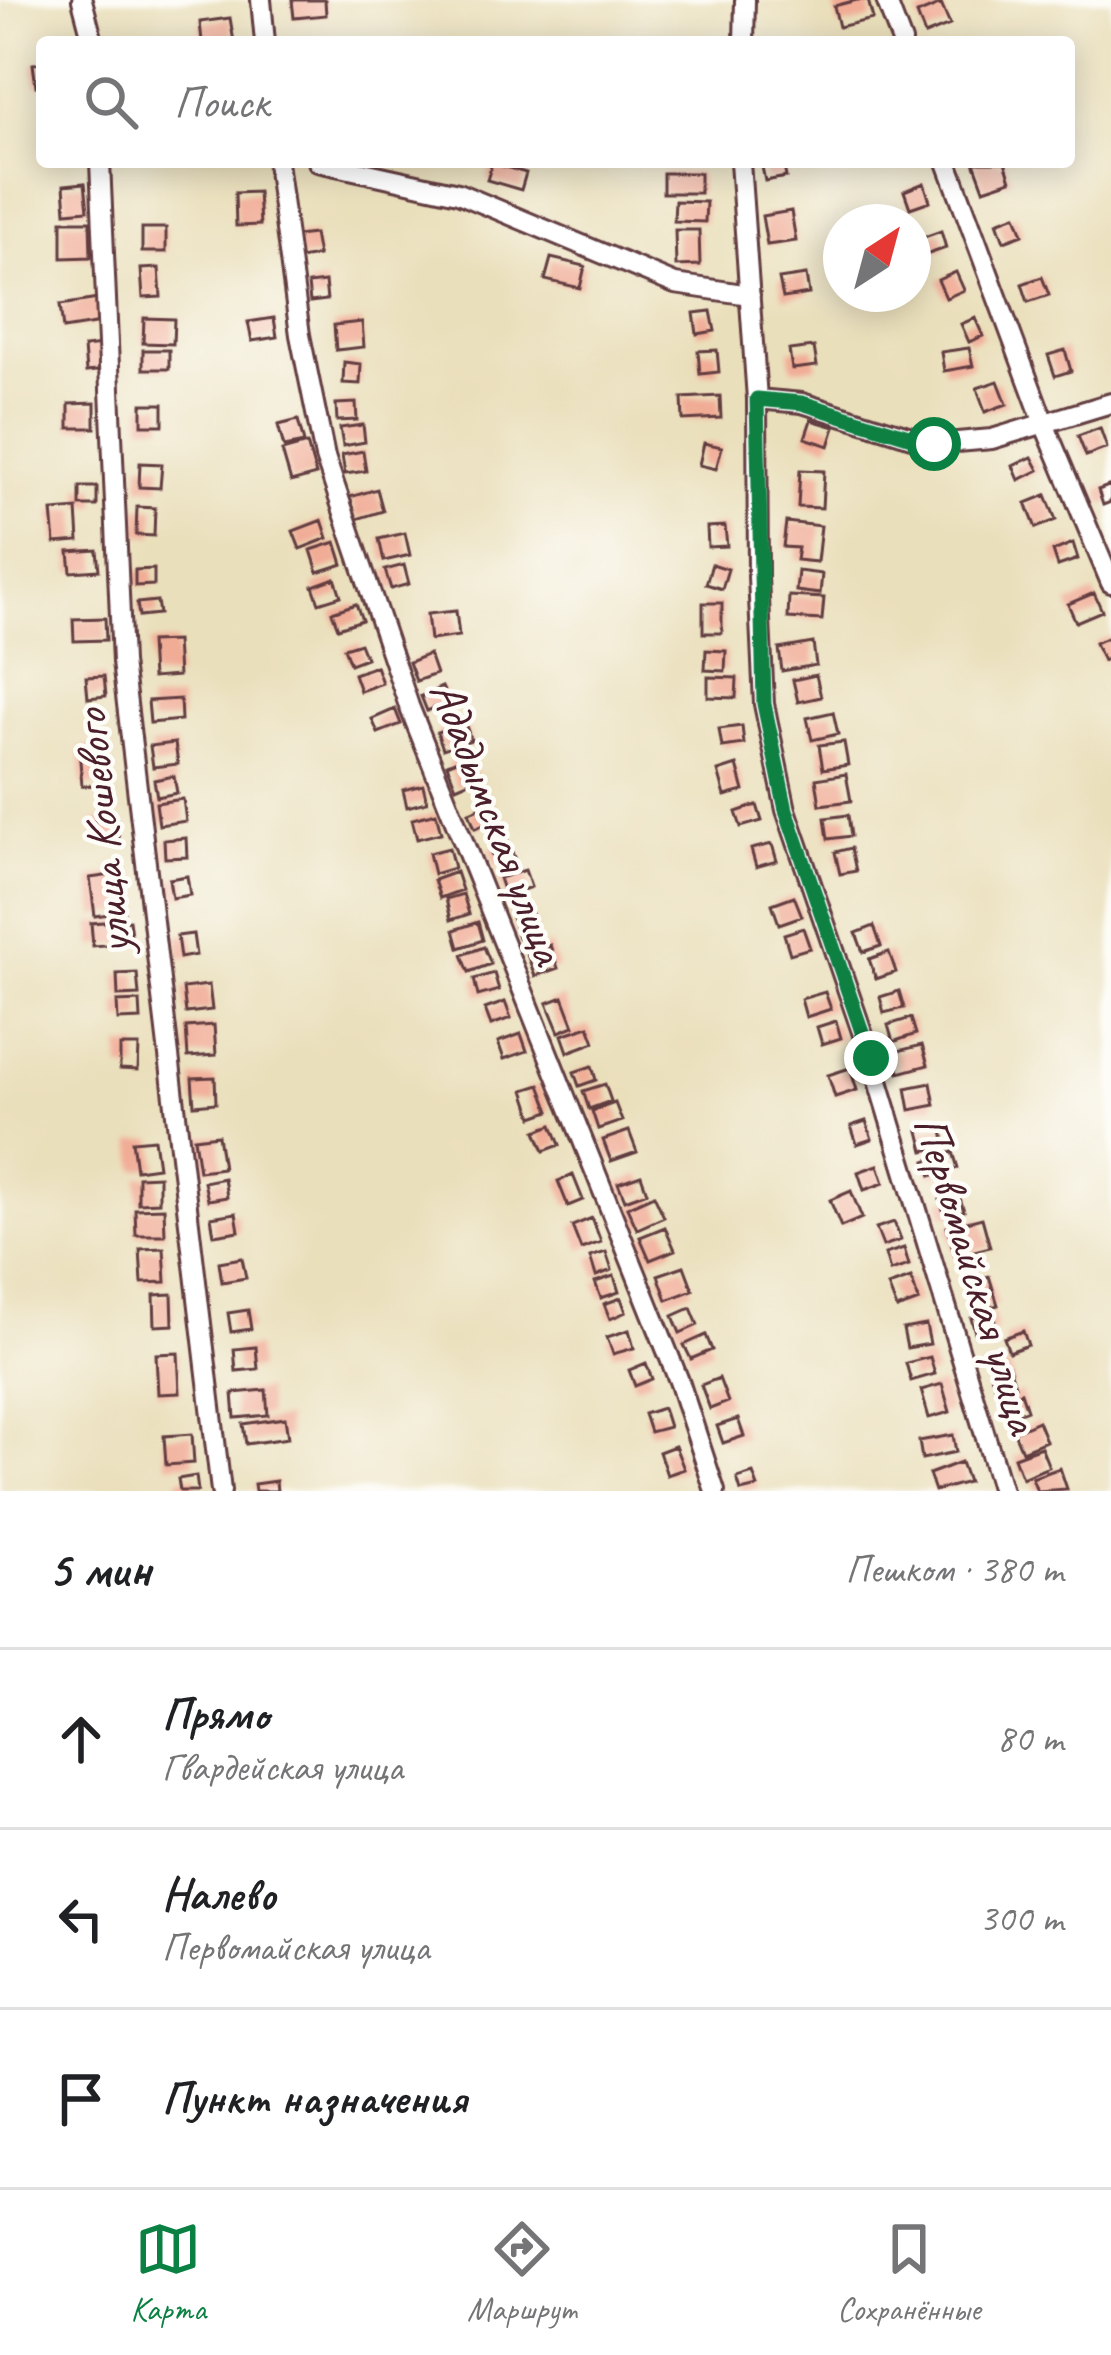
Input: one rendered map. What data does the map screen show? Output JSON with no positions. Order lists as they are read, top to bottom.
{
  "streets": {
    "street": ["Ададымская улица", "улица Кошевого", "Первомайская улица"]
  },
  "north": "top right",
  "page": {
    "search": "Поиск",
    "heading": ["5 мин", "Пешком · 380 m"],
    "list": [
      ["Прямо", "Гвардейская улица", "80 m"],
      ["Налево", "Первомайская улица", "300 m"],
      "Пункт назначения"
    ],
    "nav": ["Карта", "Маршрут", "Сохранённые"]
  }
}
